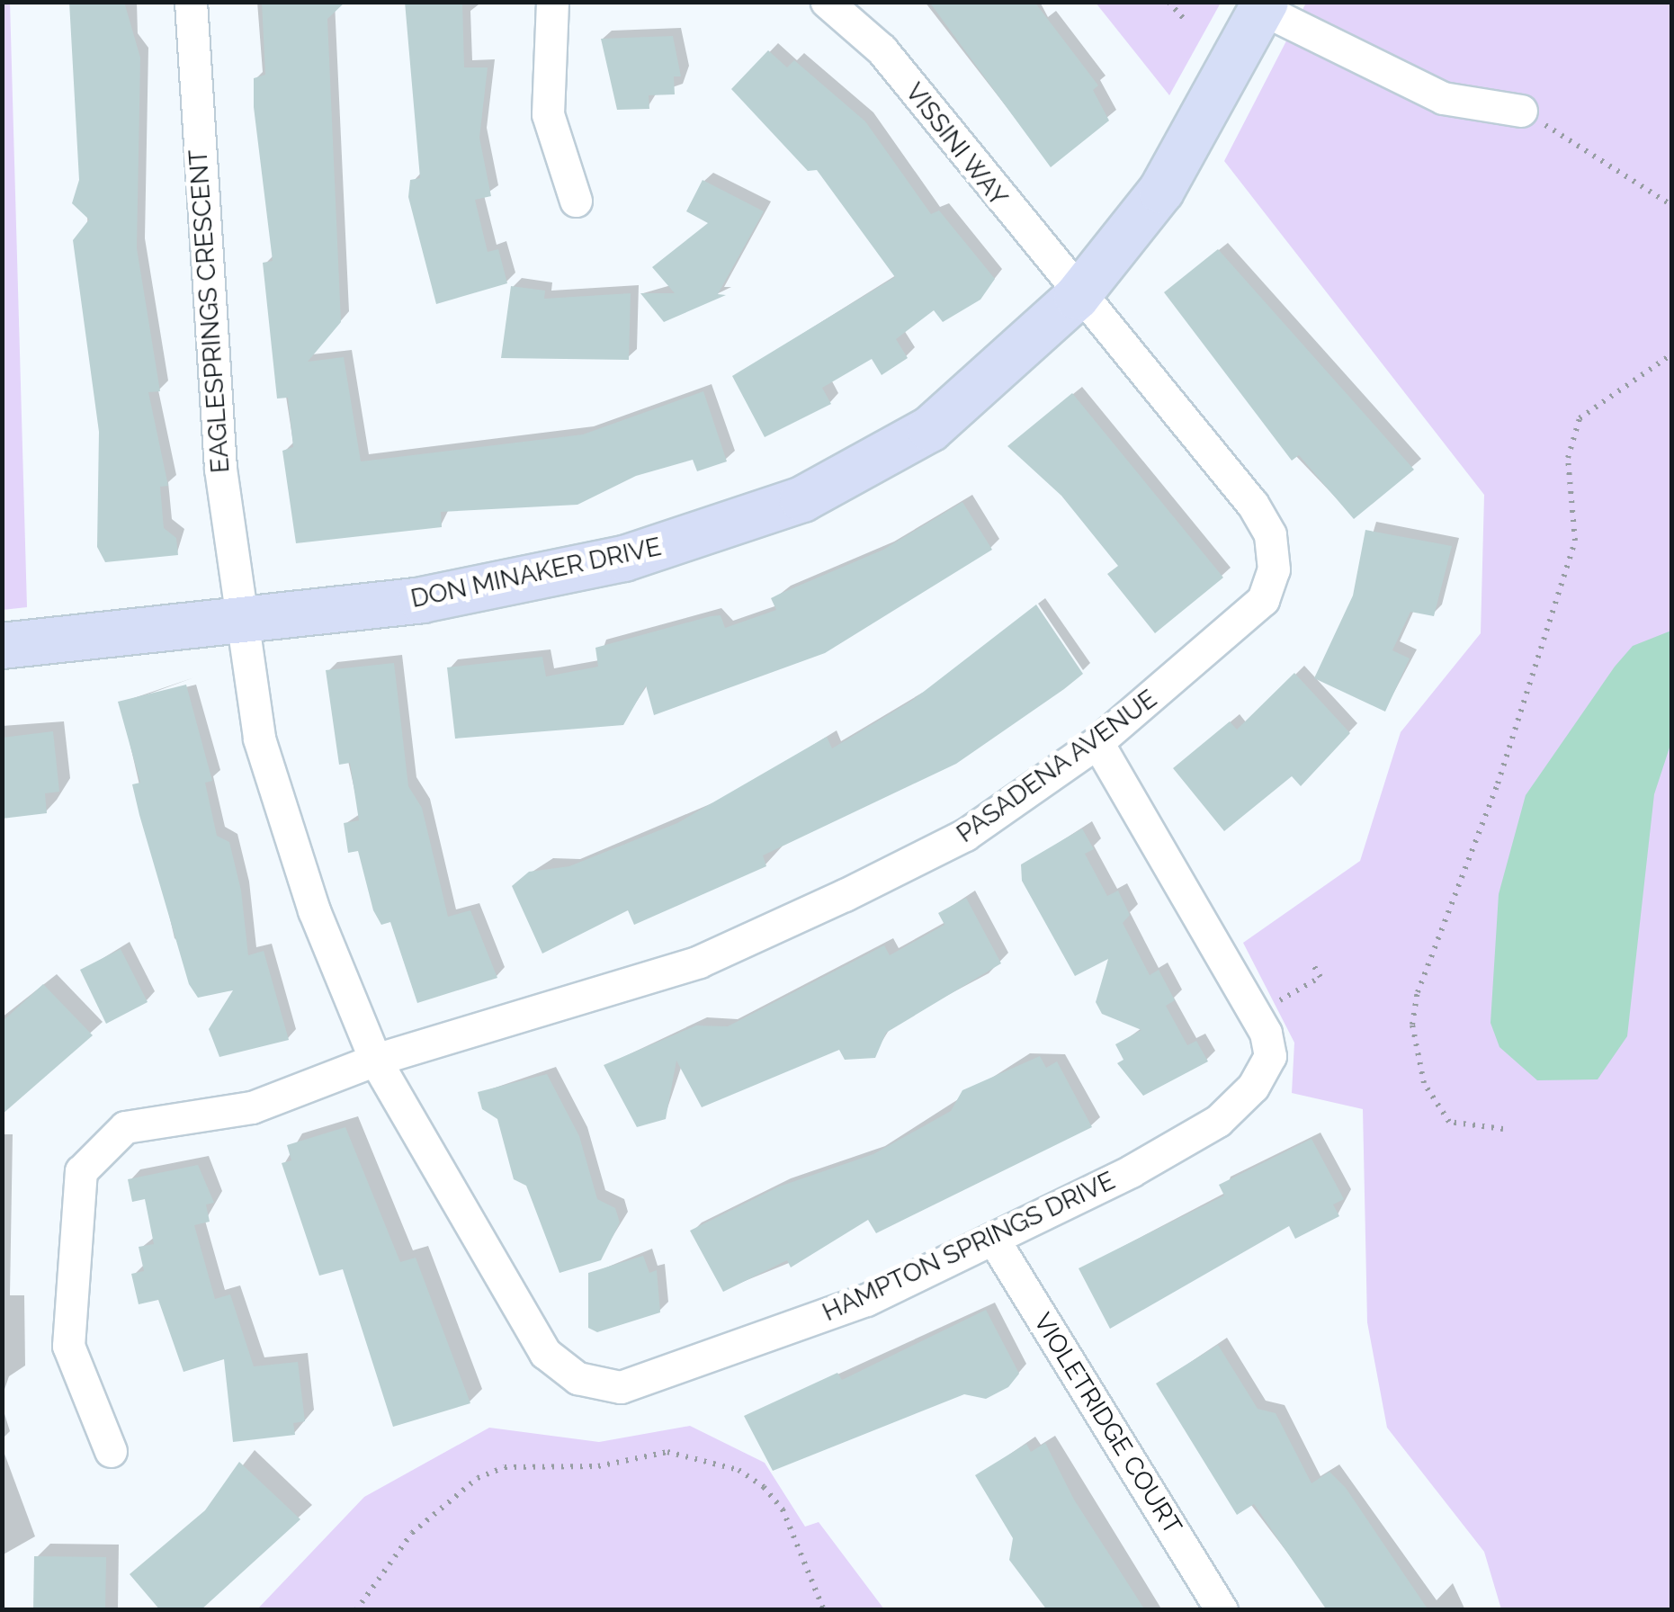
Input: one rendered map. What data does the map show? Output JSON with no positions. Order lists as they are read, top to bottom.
{
  "streets": {
    "street": [
      "VISSINI WAY",
      "EAGLESPRINGS CRESCENT",
      "DON MINAKER DRIVE",
      "PASADENA AVENUE",
      "HAMPTON SPRINGS DRIVE",
      "VIOLETRIDGE COURT"
    ]
  },
  "crossings": [
    ["VISSINI WAY", "DON MINAKER DRIVE"],
    ["VISSINI WAY", "PASADENA AVENUE"],
    ["EAGLESPRINGS CRESCENT", "DON MINAKER DRIVE"],
    ["EAGLESPRINGS CRESCENT", "HAMPTON SPRINGS DRIVE"],
    ["DON MINAKER DRIVE", "PASADENA AVENUE"],
    ["DON MINAKER DRIVE", "HAMPTON SPRINGS DRIVE"],
    ["PASADENA AVENUE", "HAMPTON SPRINGS DRIVE"],
    ["HAMPTON SPRINGS DRIVE", "VIOLETRIDGE COURT"]
  ]
}
